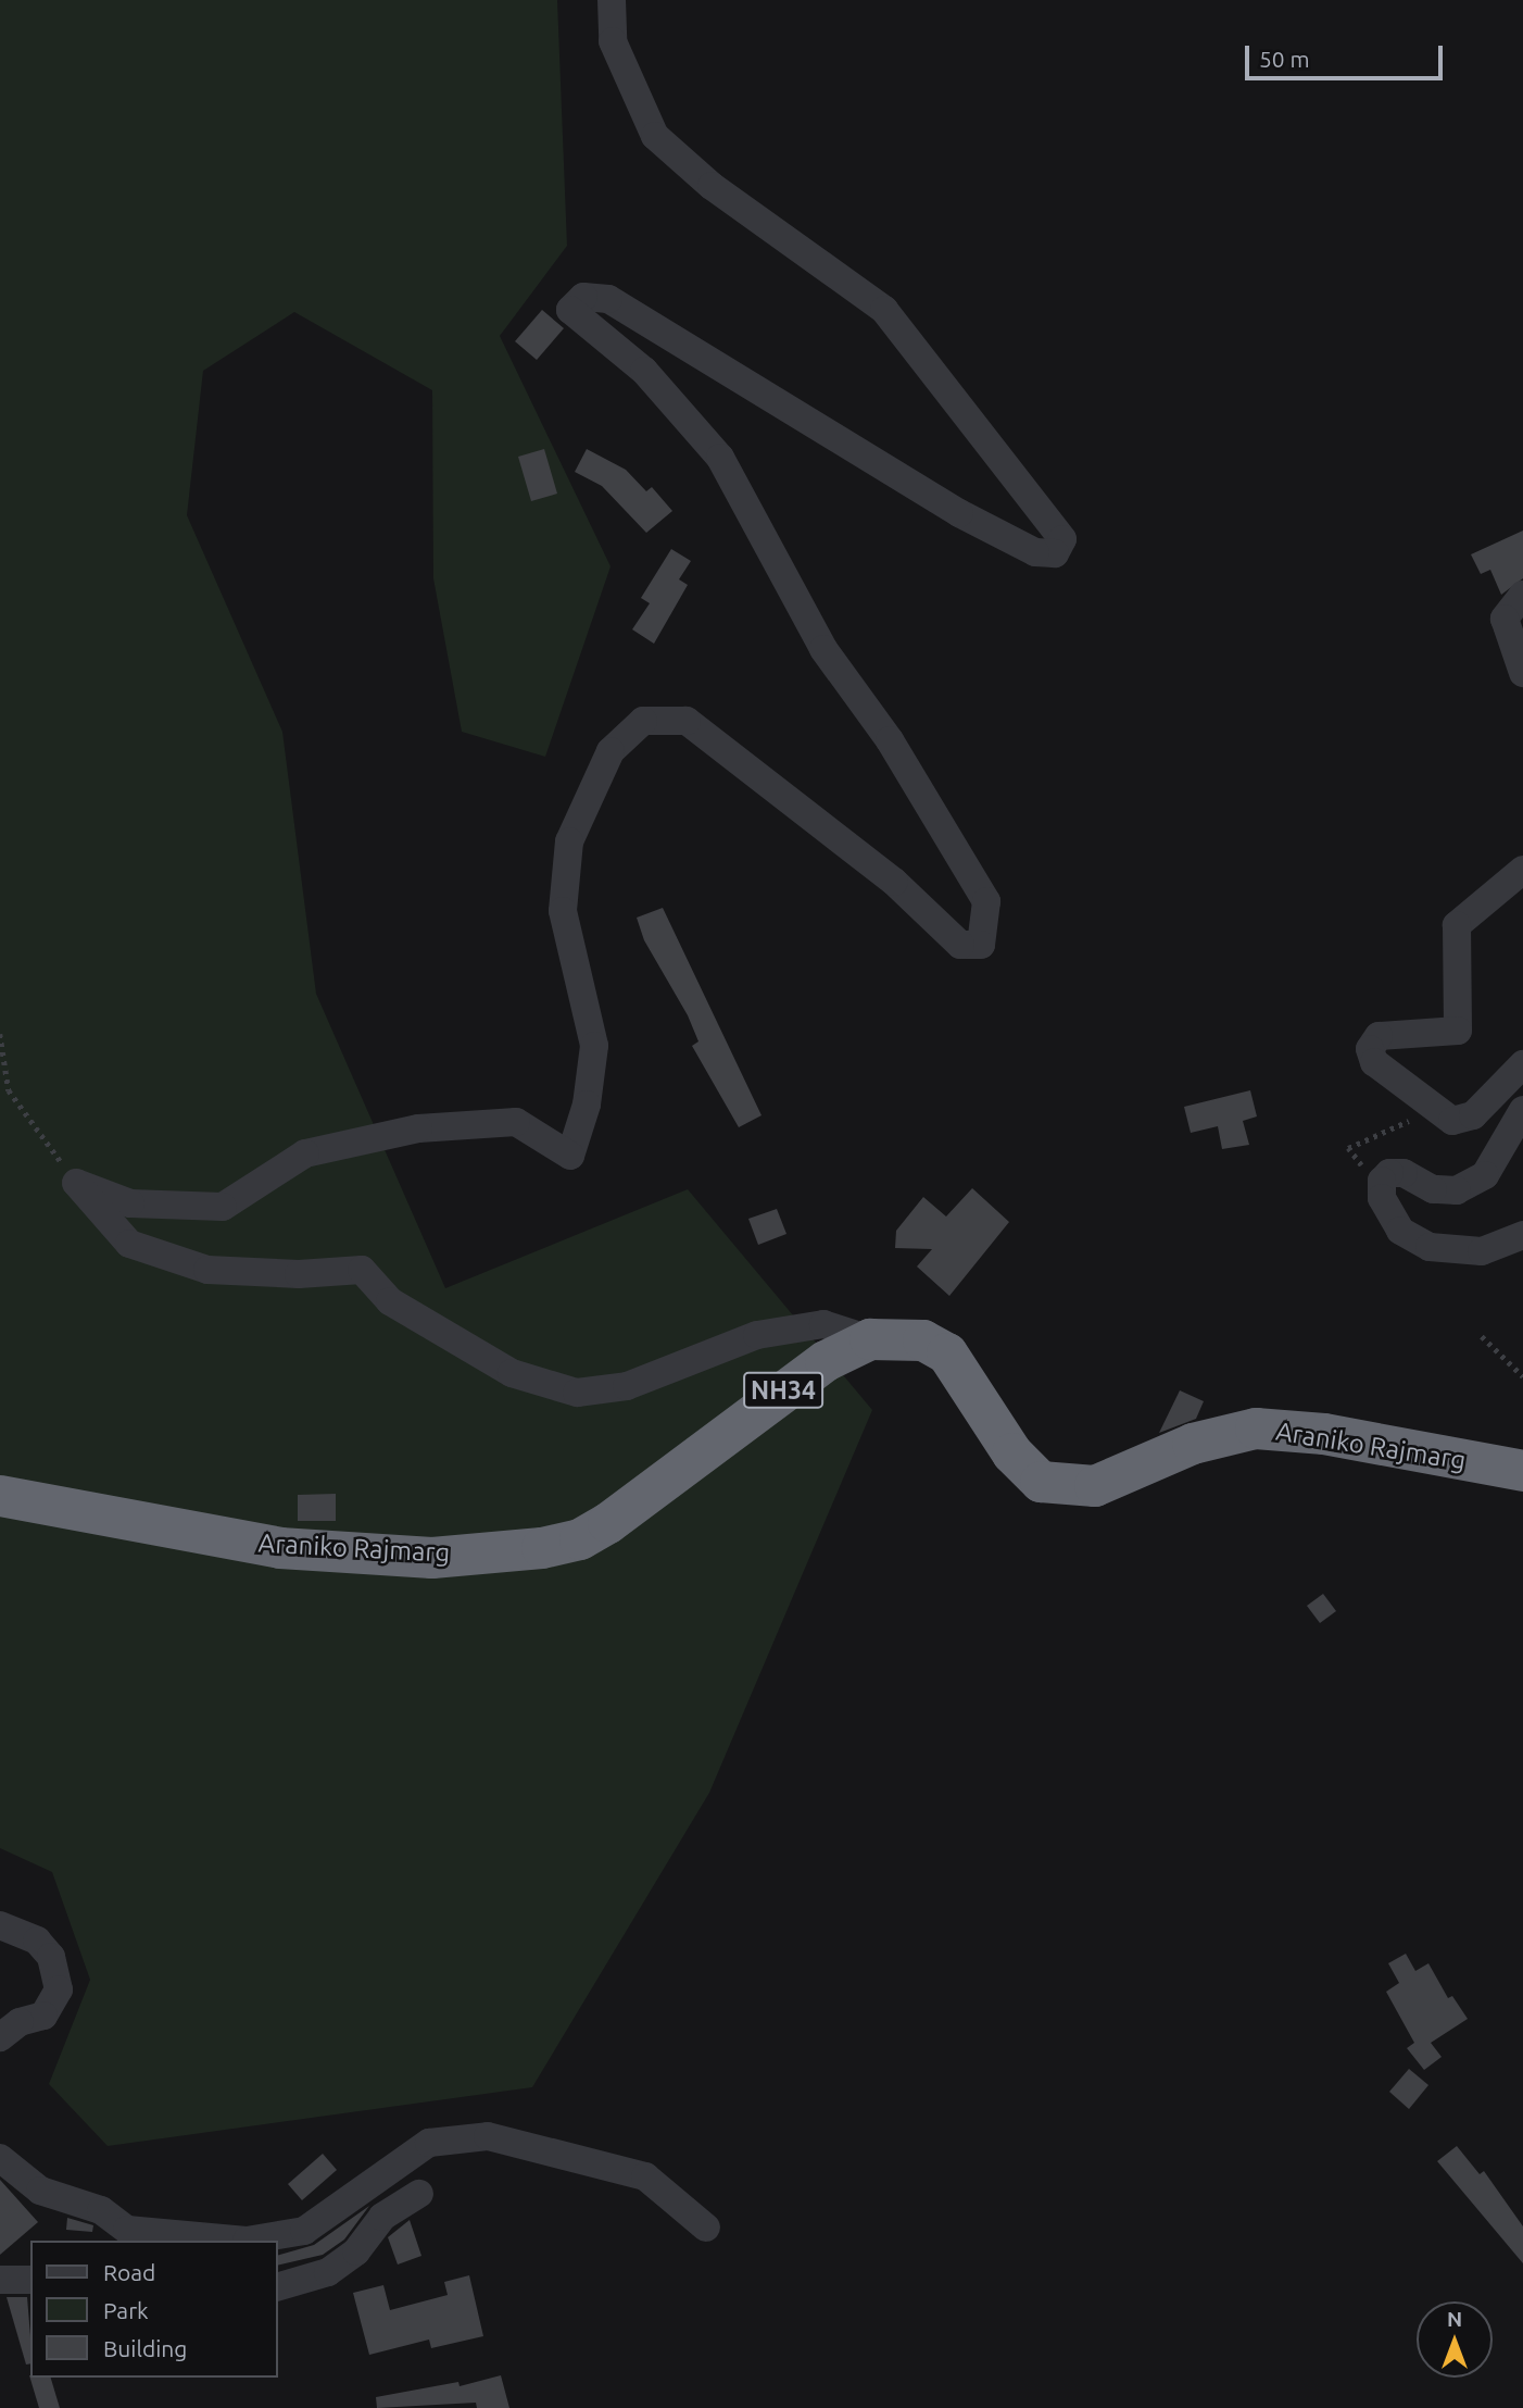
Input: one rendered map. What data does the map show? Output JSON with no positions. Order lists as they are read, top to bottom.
{
  "streets": {
    "highway": ["NH34", "Araniko Rajmarg"]
  },
  "legend": ["Road", "Park", "Building"],
  "scale_bar": "50 m",
  "north": "top"
}
